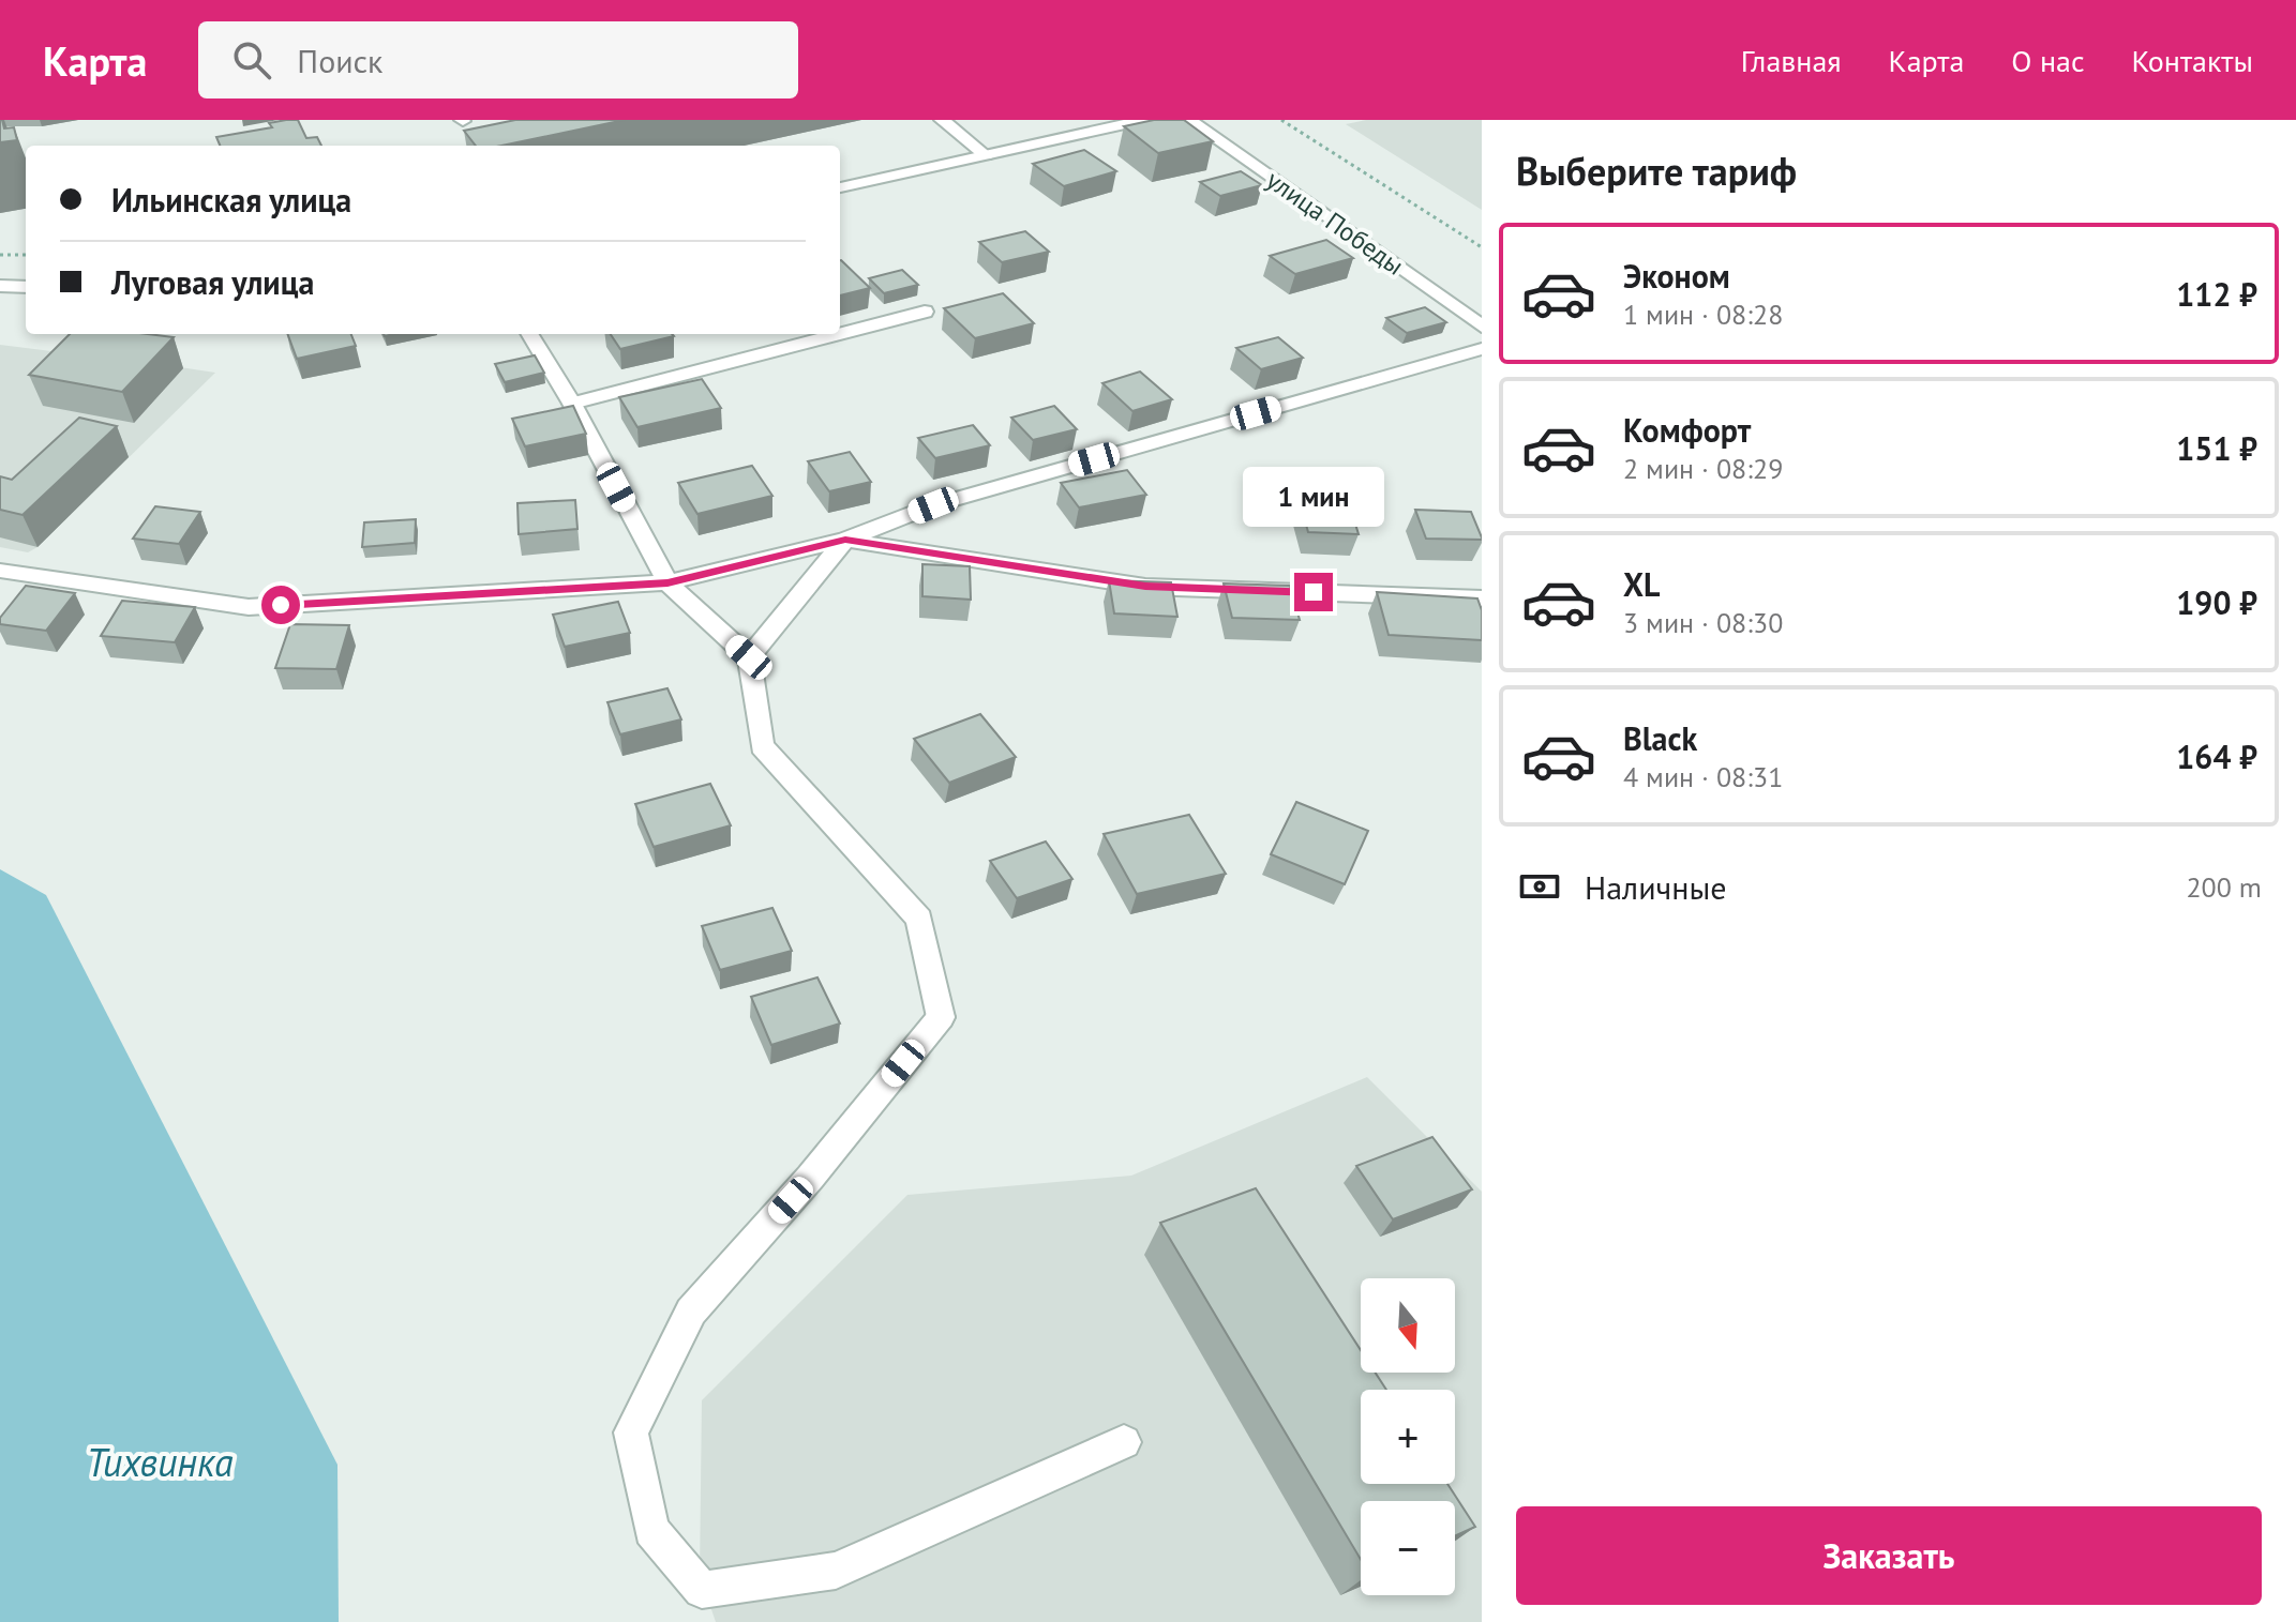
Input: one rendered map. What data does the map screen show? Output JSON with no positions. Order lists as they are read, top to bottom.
{
  "streets": {
    "street": ["улица Победы"]
  },
  "water": ["Тихвинка"],
  "north": "bottom",
  "page": {
    "header": "Карта",
    "search": "Поиск",
    "nav": [
      "Главная",
      "Карта",
      "О нас",
      "Контакты"
    ],
    "heading": "Выберите тариф",
    "banner": ["Ильинская улица", "Луговая улица"],
    "list": [
      {
        "name": "Эконом",
        "note": "1 мин · 08:28",
        "value": "112 ₽"
      },
      {
        "name": "Комфорт",
        "note": "2 мин · 08:29",
        "value": "151 ₽"
      },
      {
        "name": "XL",
        "note": "3 мин · 08:30",
        "value": "190 ₽"
      },
      {
        "name": "Black",
        "note": "4 мин · 08:31",
        "value": "164 ₽"
      }
    ],
    "bubble": "1 мин",
    "pay": ["Наличные", "200 m"],
    "map_buttons": ["+", "−"],
    "buttons": "Заказать"
  }
}
